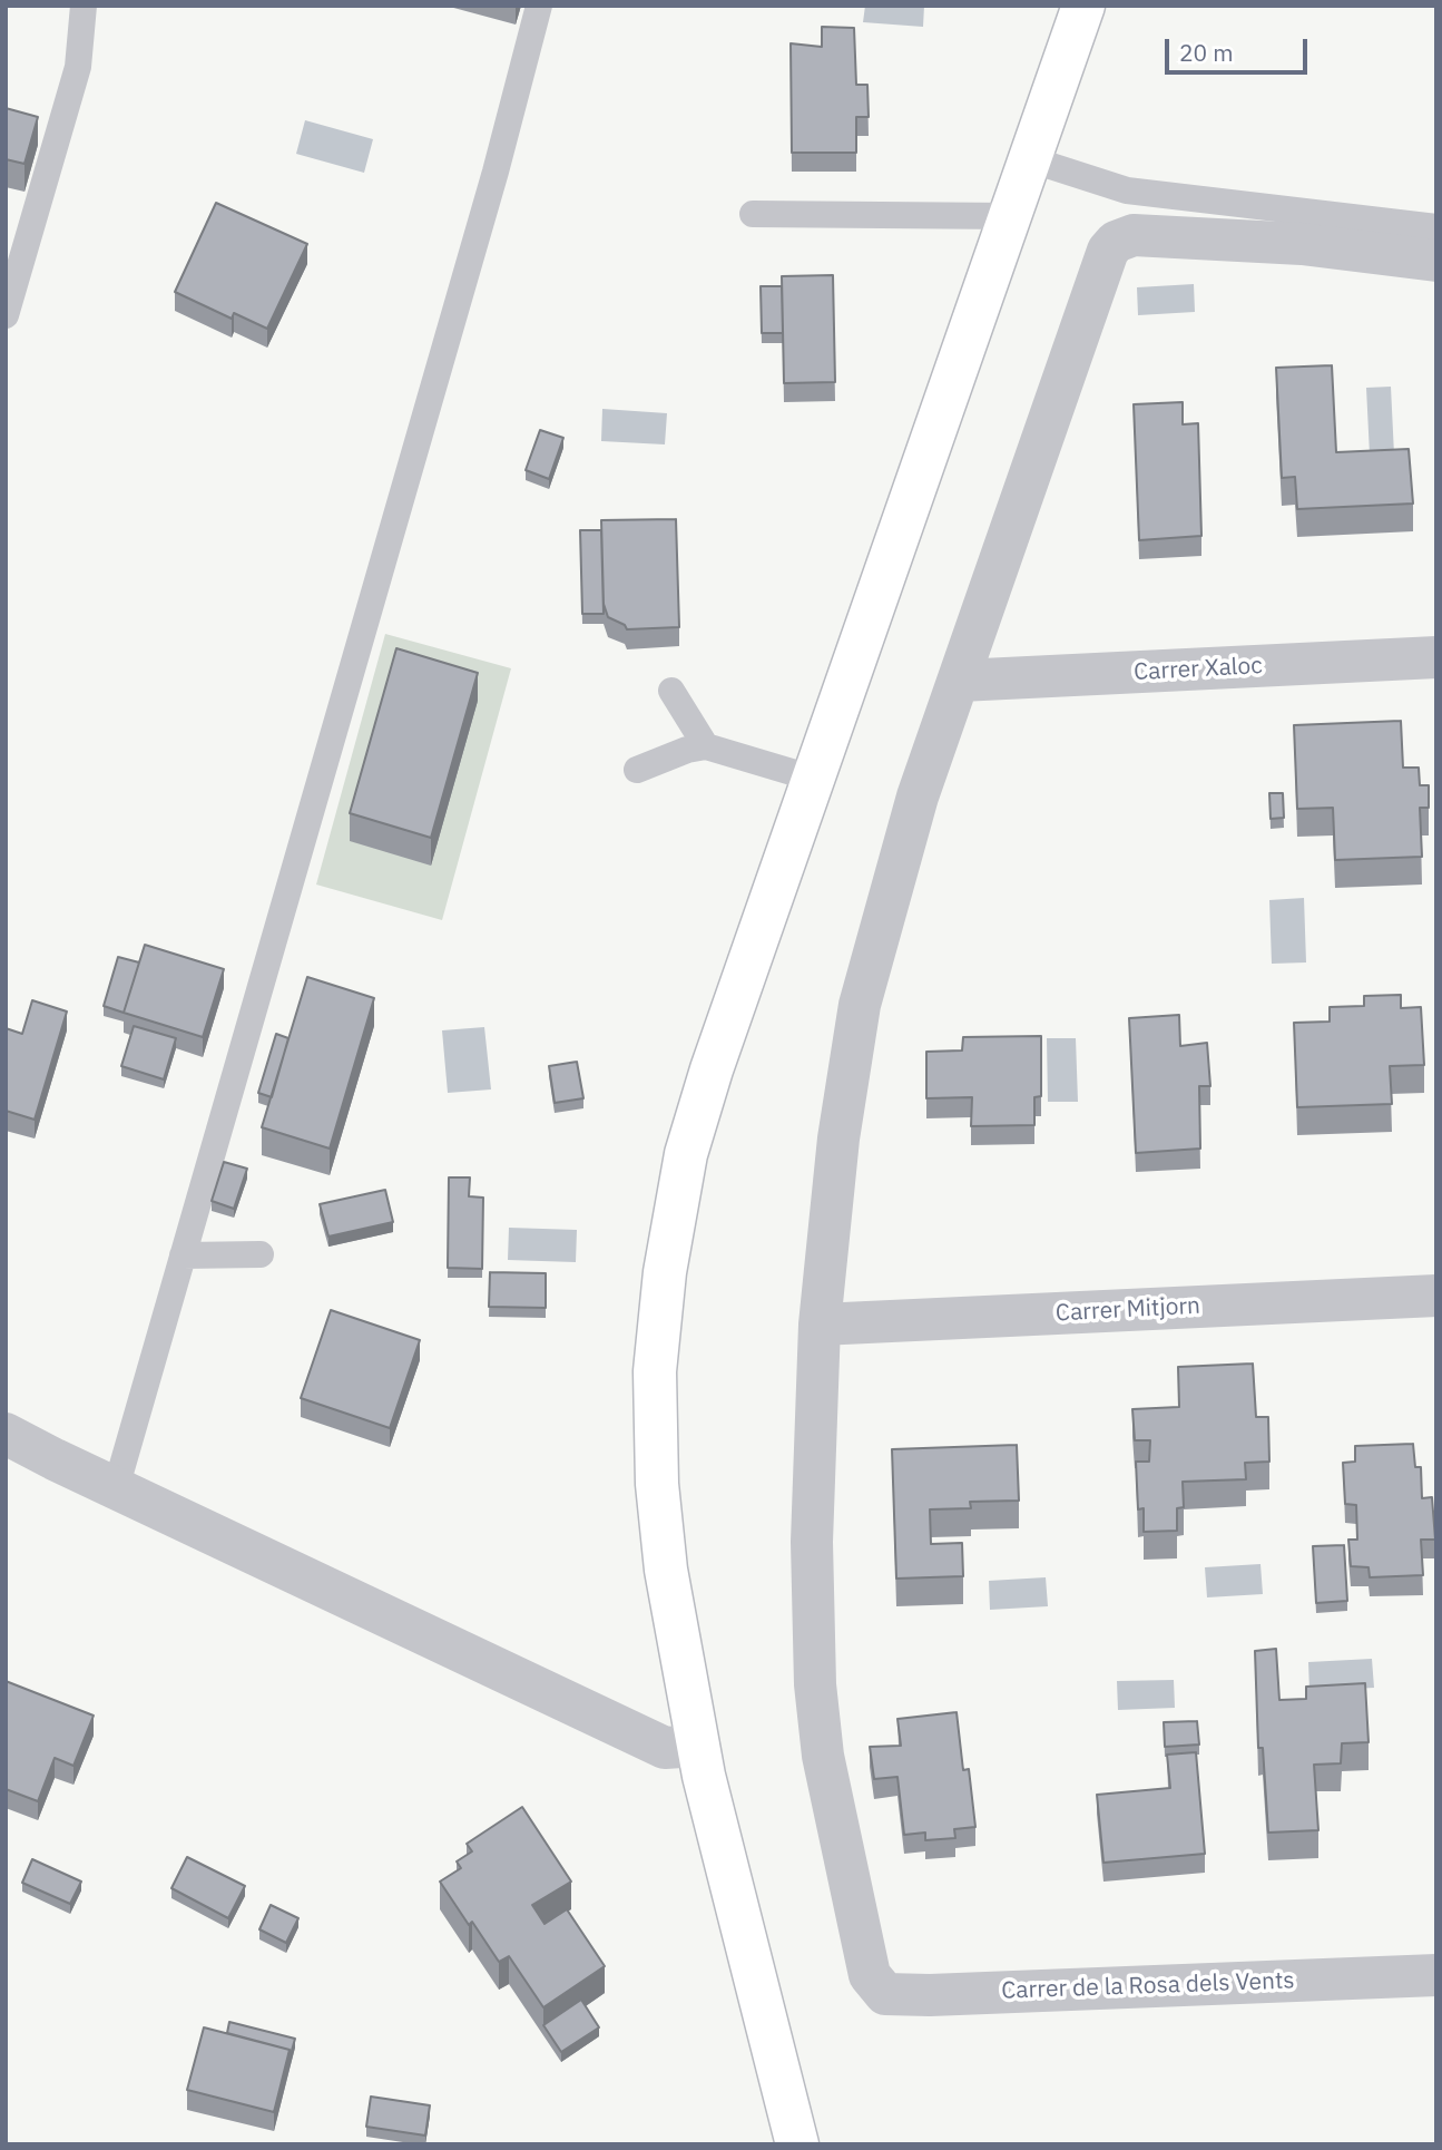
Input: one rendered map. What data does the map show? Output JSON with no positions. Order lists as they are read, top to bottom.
{
  "streets": {
    "street": ["Carrer Xaloc", "Carrer Mitjorn", "Carrer de la Rosa dels Vents"]
  },
  "crossings": [
    ["Carrer Mitjorn", "Carrer de la Rosa dels Vents"]
  ],
  "scale_bar": "20 m"
}
